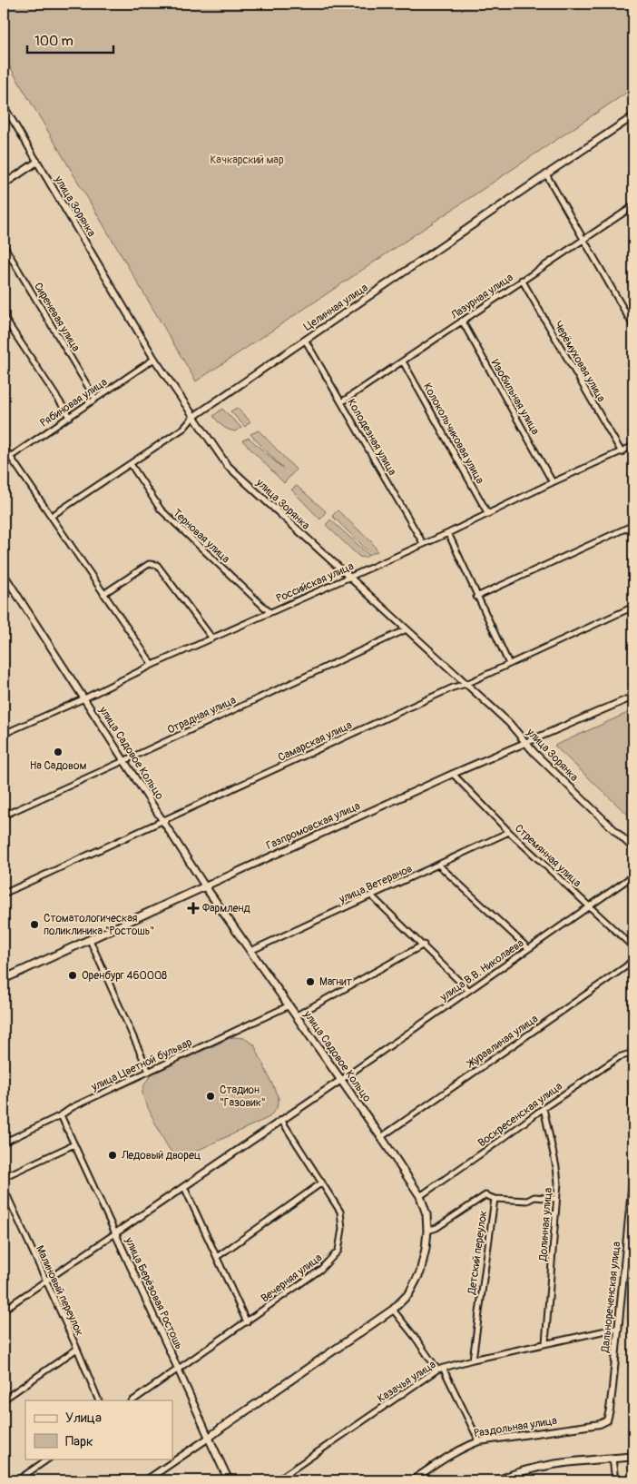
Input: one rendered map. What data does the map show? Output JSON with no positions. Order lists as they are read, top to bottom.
{
  "streets": {
    "main road": ["улица Садовое Кольцо", "Газпромовская улица", "улица Берёзовая Ростошь"],
    "street": [
      "улица Зорянка",
      "Лазурная улица",
      "Целинная улица",
      "Сиреневая улица",
      "Черёмуховая улица",
      "Изобильная улица",
      "Рябиновая улица",
      "Колокольчиковая улица",
      "Колодезная улица",
      "Терновая улица",
      "Российская улица",
      "Отрадная улица",
      "Самарская улица",
      "Стремянная улица",
      "улица Ветеранов",
      "улица В.В. Николаева",
      "Журавлиная улица",
      "улица Цветной бульвар",
      "Воскресенская улица",
      "Долинная улица",
      "Детский переулок",
      "Вечерняя улица",
      "Малиновый переулок",
      "Дальнореченская улица",
      "Казачья улица",
      "Раздольная улица"
    ]
  },
  "crossings": [
    ["улица Зорянка", "Целинная улица"],
    ["улица Зорянка", "Рябиновая улица"],
    ["улица Зорянка", "Российская улица"],
    ["улица Зорянка", "Отрадная улица"],
    ["улица Зорянка", "Самарская улица"],
    ["улица Зорянка", "Газпромовская улица"],
    ["Лазурная улица", "Черёмуховая улица"],
    ["Лазурная улица", "Изобильная улица"],
    ["Лазурная улица", "Колокольчиковая улица"],
    ["Лазурная улица", "Колодезная улица"],
    ["Целинная улица", "Колодезная улица"],
    ["Целинная улица", "Терновая улица"],
    ["Сиреневая улица", "Рябиновая улица"],
    ["Черёмуховая улица", "Российская улица"],
    ["Изобильная улица", "Российская улица"],
    ["Колокольчиковая улица", "Российская улица"],
    ["Колодезная улица", "Российская улица"],
    ["Терновая улица", "Российская улица"],
    ["Российская улица", "улица Садовое Кольцо"],
    ["Отрадная улица", "улица Садовое Кольцо"],
    ["Самарская улица", "улица Садовое Кольцо"],
    ["улица Садовое Кольцо", "Газпромовская улица"],
    ["улица Садовое Кольцо", "улица Ветеранов"],
    ["улица Садовое Кольцо", "улица В.В. Николаева"],
    ["улица Садовое Кольцо", "Журавлиная улица"],
    ["улица Садовое Кольцо", "улица Цветной бульвар"],
    ["улица Садовое Кольцо", "Воскресенская улица"],
    ["улица Садовое Кольцо", "Детский переулок"],
    ["улица Садовое Кольцо", "улица Берёзовая Ростошь"],
    ["Газпромовская улица", "Стремянная улица"],
    ["Стремянная улица", "улица Ветеранов"],
    ["Стремянная улица", "улица В.В. Николаева"],
    ["улица Цветной бульвар", "улица Берёзовая Ростошь"],
    ["Воскресенская улица", "Долинная улица"],
    ["Долинная улица", "Казачья улица"],
    ["Детский переулок", "Казачья улица"],
    ["Вечерняя улица", "улица Берёзовая Ростошь"],
    ["Дальнореченская улица", "Казачья улица"],
    ["Дальнореченская улица", "Раздольная улица"]
  ],
  "parks": ["Качкарский мар"],
  "places": {
    "other": [
      "На Садовом",
      "Стоматологическая поликлиника \"Ростошь\"",
      "Оренбург 460008",
      "Магнит",
      "Стадион \"Газовик\"",
      "Ледовый дворец"
    ],
    "health": ["Фармленд"]
  },
  "legend": ["Улица", "Парк"],
  "scale_bar": "100 m"
}
